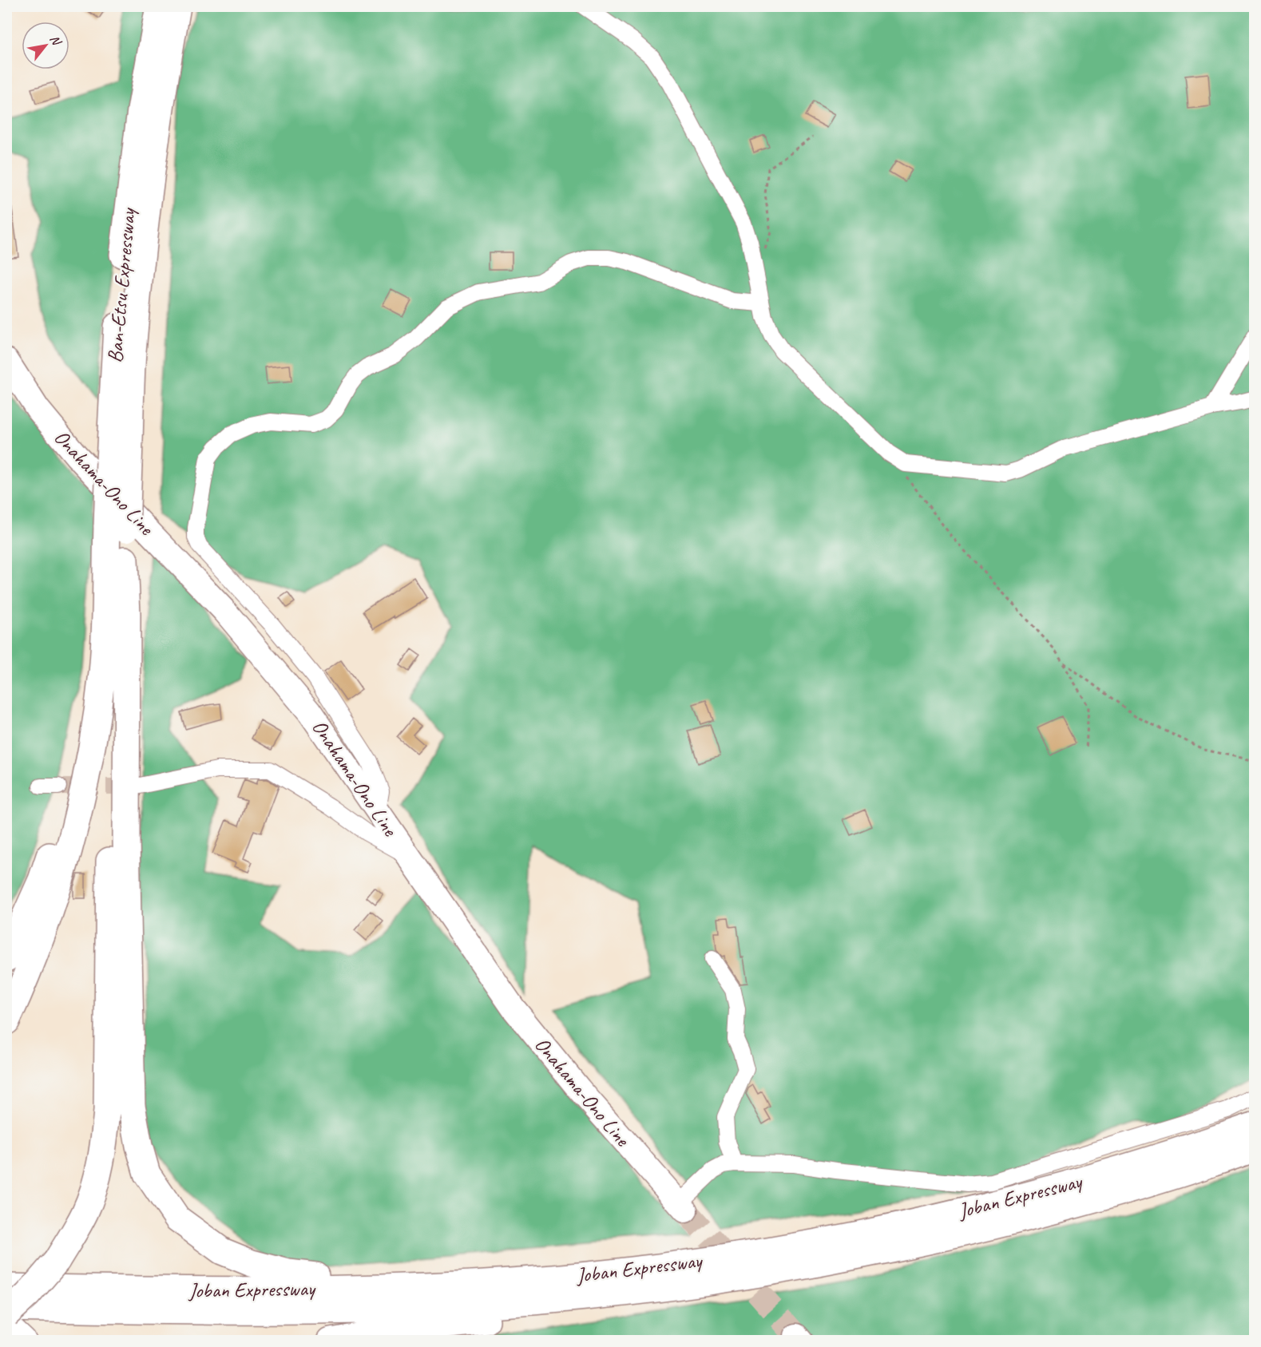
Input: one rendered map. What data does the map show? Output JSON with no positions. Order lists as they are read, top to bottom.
{
  "streets": {
    "highway": ["Ban-Etsu Expressway", "Joban Expressway"],
    "main road": ["Onahama-Ono Line"]
  },
  "north": "top right"
}
